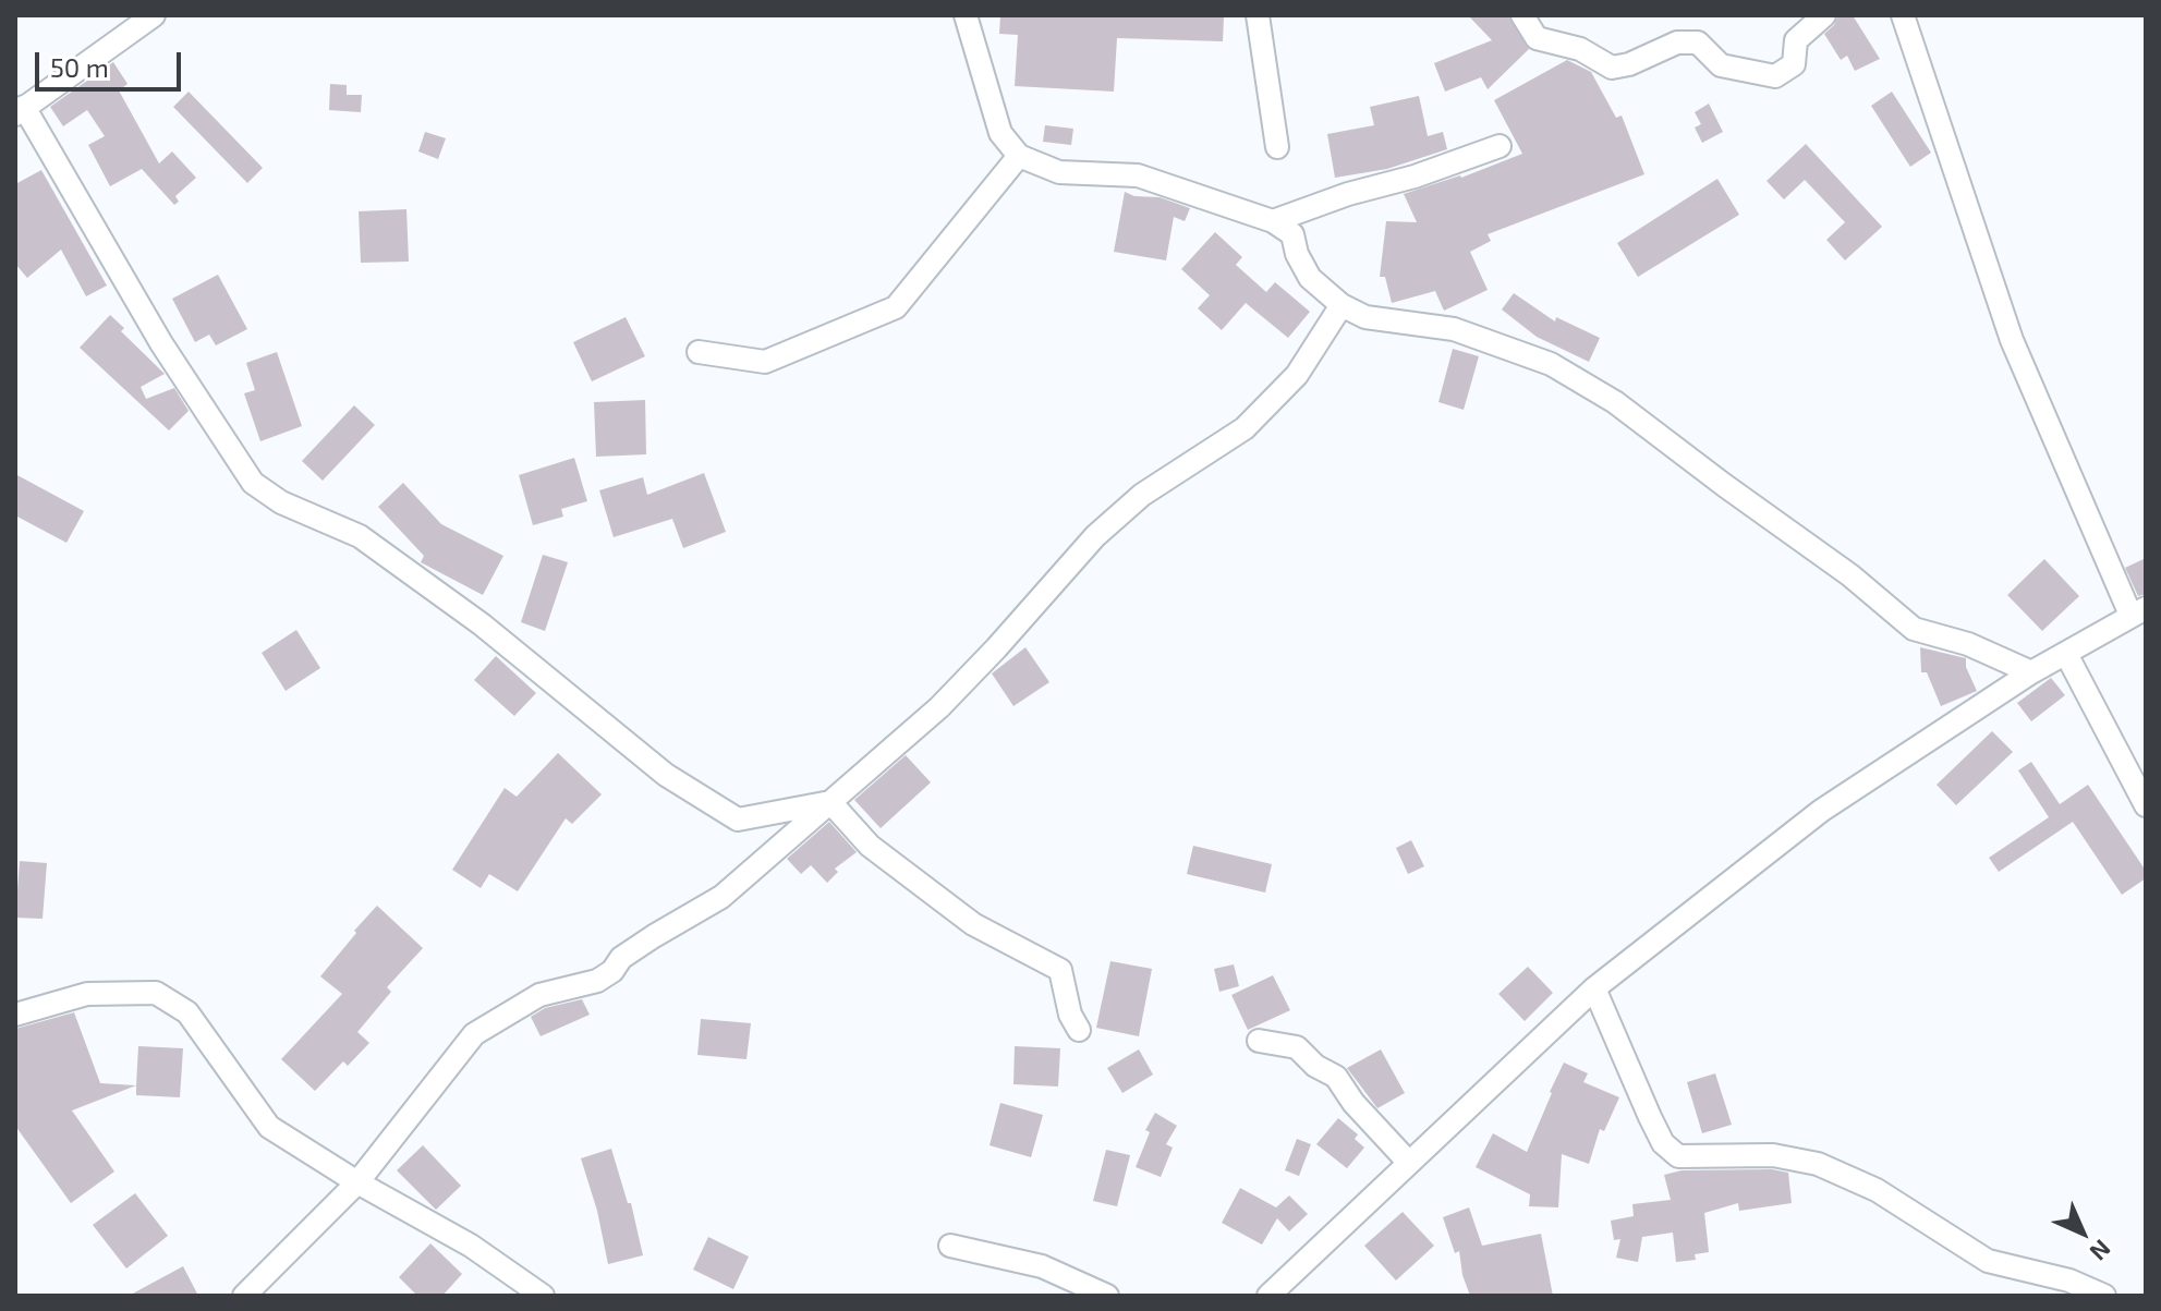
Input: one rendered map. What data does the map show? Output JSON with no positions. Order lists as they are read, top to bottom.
{
  "scale_bar": "50 m",
  "north": "bottom right"
}
